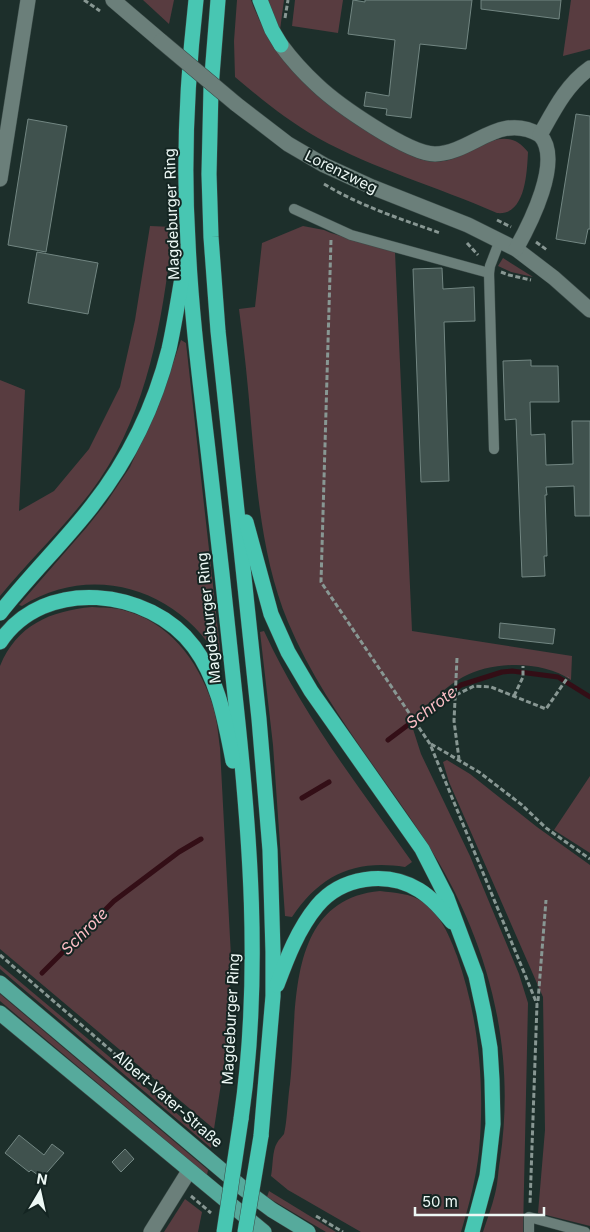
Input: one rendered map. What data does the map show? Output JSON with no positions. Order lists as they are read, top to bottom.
{
  "streets": {
    "highway": ["Magdeburger Ring"],
    "main road": ["Albert-Vater-Straße"],
    "street": ["Lorenzweg"]
  },
  "water": ["Schrote"],
  "scale_bar": "50 m",
  "north": "top"
}
